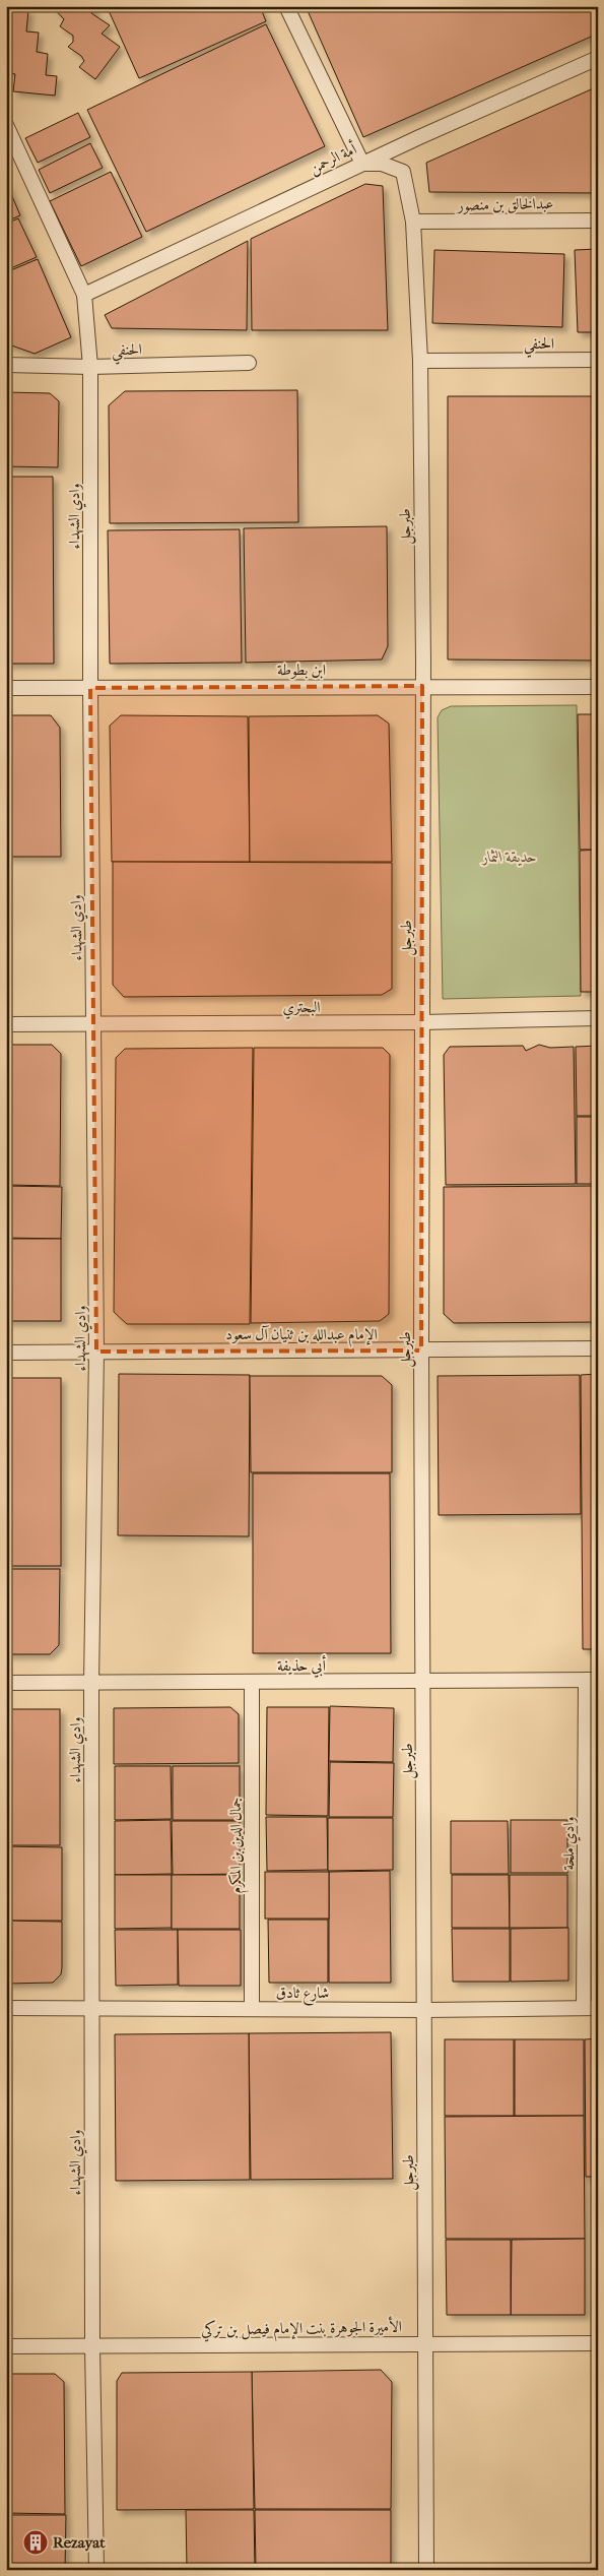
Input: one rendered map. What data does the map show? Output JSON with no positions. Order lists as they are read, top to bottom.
{
  "streets": {
    "street": [
      "أمة الرحمن",
      "عبدالخالق بن منصور",
      "الحنفي",
      "وادي الشهداء",
      "طبرجل",
      "ابن بطوطة",
      "البحتري",
      "الإمام عبدالله بن ثنيان آل سعود",
      "أبي حذيفة",
      "وادي ملحة",
      "جمال الدين بن المكرم",
      "شارع ثادق",
      "الأميرة الجوهرة بنت الإمام فيصل بن تركي"
    ]
  },
  "crossings": [
    ["أمة الرحمن", "وادي الشهداء"],
    ["أمة الرحمن", "طبرجل"],
    ["عبدالخالق بن منصور", "طبرجل"],
    ["الحنفي", "وادي الشهداء"],
    ["الحنفي", "طبرجل"],
    ["وادي الشهداء", "ابن بطوطة"],
    ["وادي الشهداء", "البحتري"],
    ["وادي الشهداء", "الإمام عبدالله بن ثنيان آل سعود"],
    ["وادي الشهداء", "أبي حذيفة"],
    ["وادي الشهداء", "شارع ثادق"],
    ["وادي الشهداء", "الأميرة الجوهرة بنت الإمام فيصل بن تركي"],
    ["طبرجل", "ابن بطوطة"],
    ["طبرجل", "البحتري"],
    ["طبرجل", "الإمام عبدالله بن ثنيان آل سعود"],
    ["طبرجل", "أبي حذيفة"],
    ["طبرجل", "شارع ثادق"],
    ["طبرجل", "الأميرة الجوهرة بنت الإمام فيصل بن تركي"],
    ["أبي حذيفة", "وادي ملحة"],
    ["أبي حذيفة", "جمال الدين بن المكرم"],
    ["وادي ملحة", "شارع ثادق"],
    ["جمال الدين بن المكرم", "شارع ثادق"]
  ],
  "parks": ["حديقة الثمار"],
  "places": {
    "building": ["Rezayat"]
  }
}
